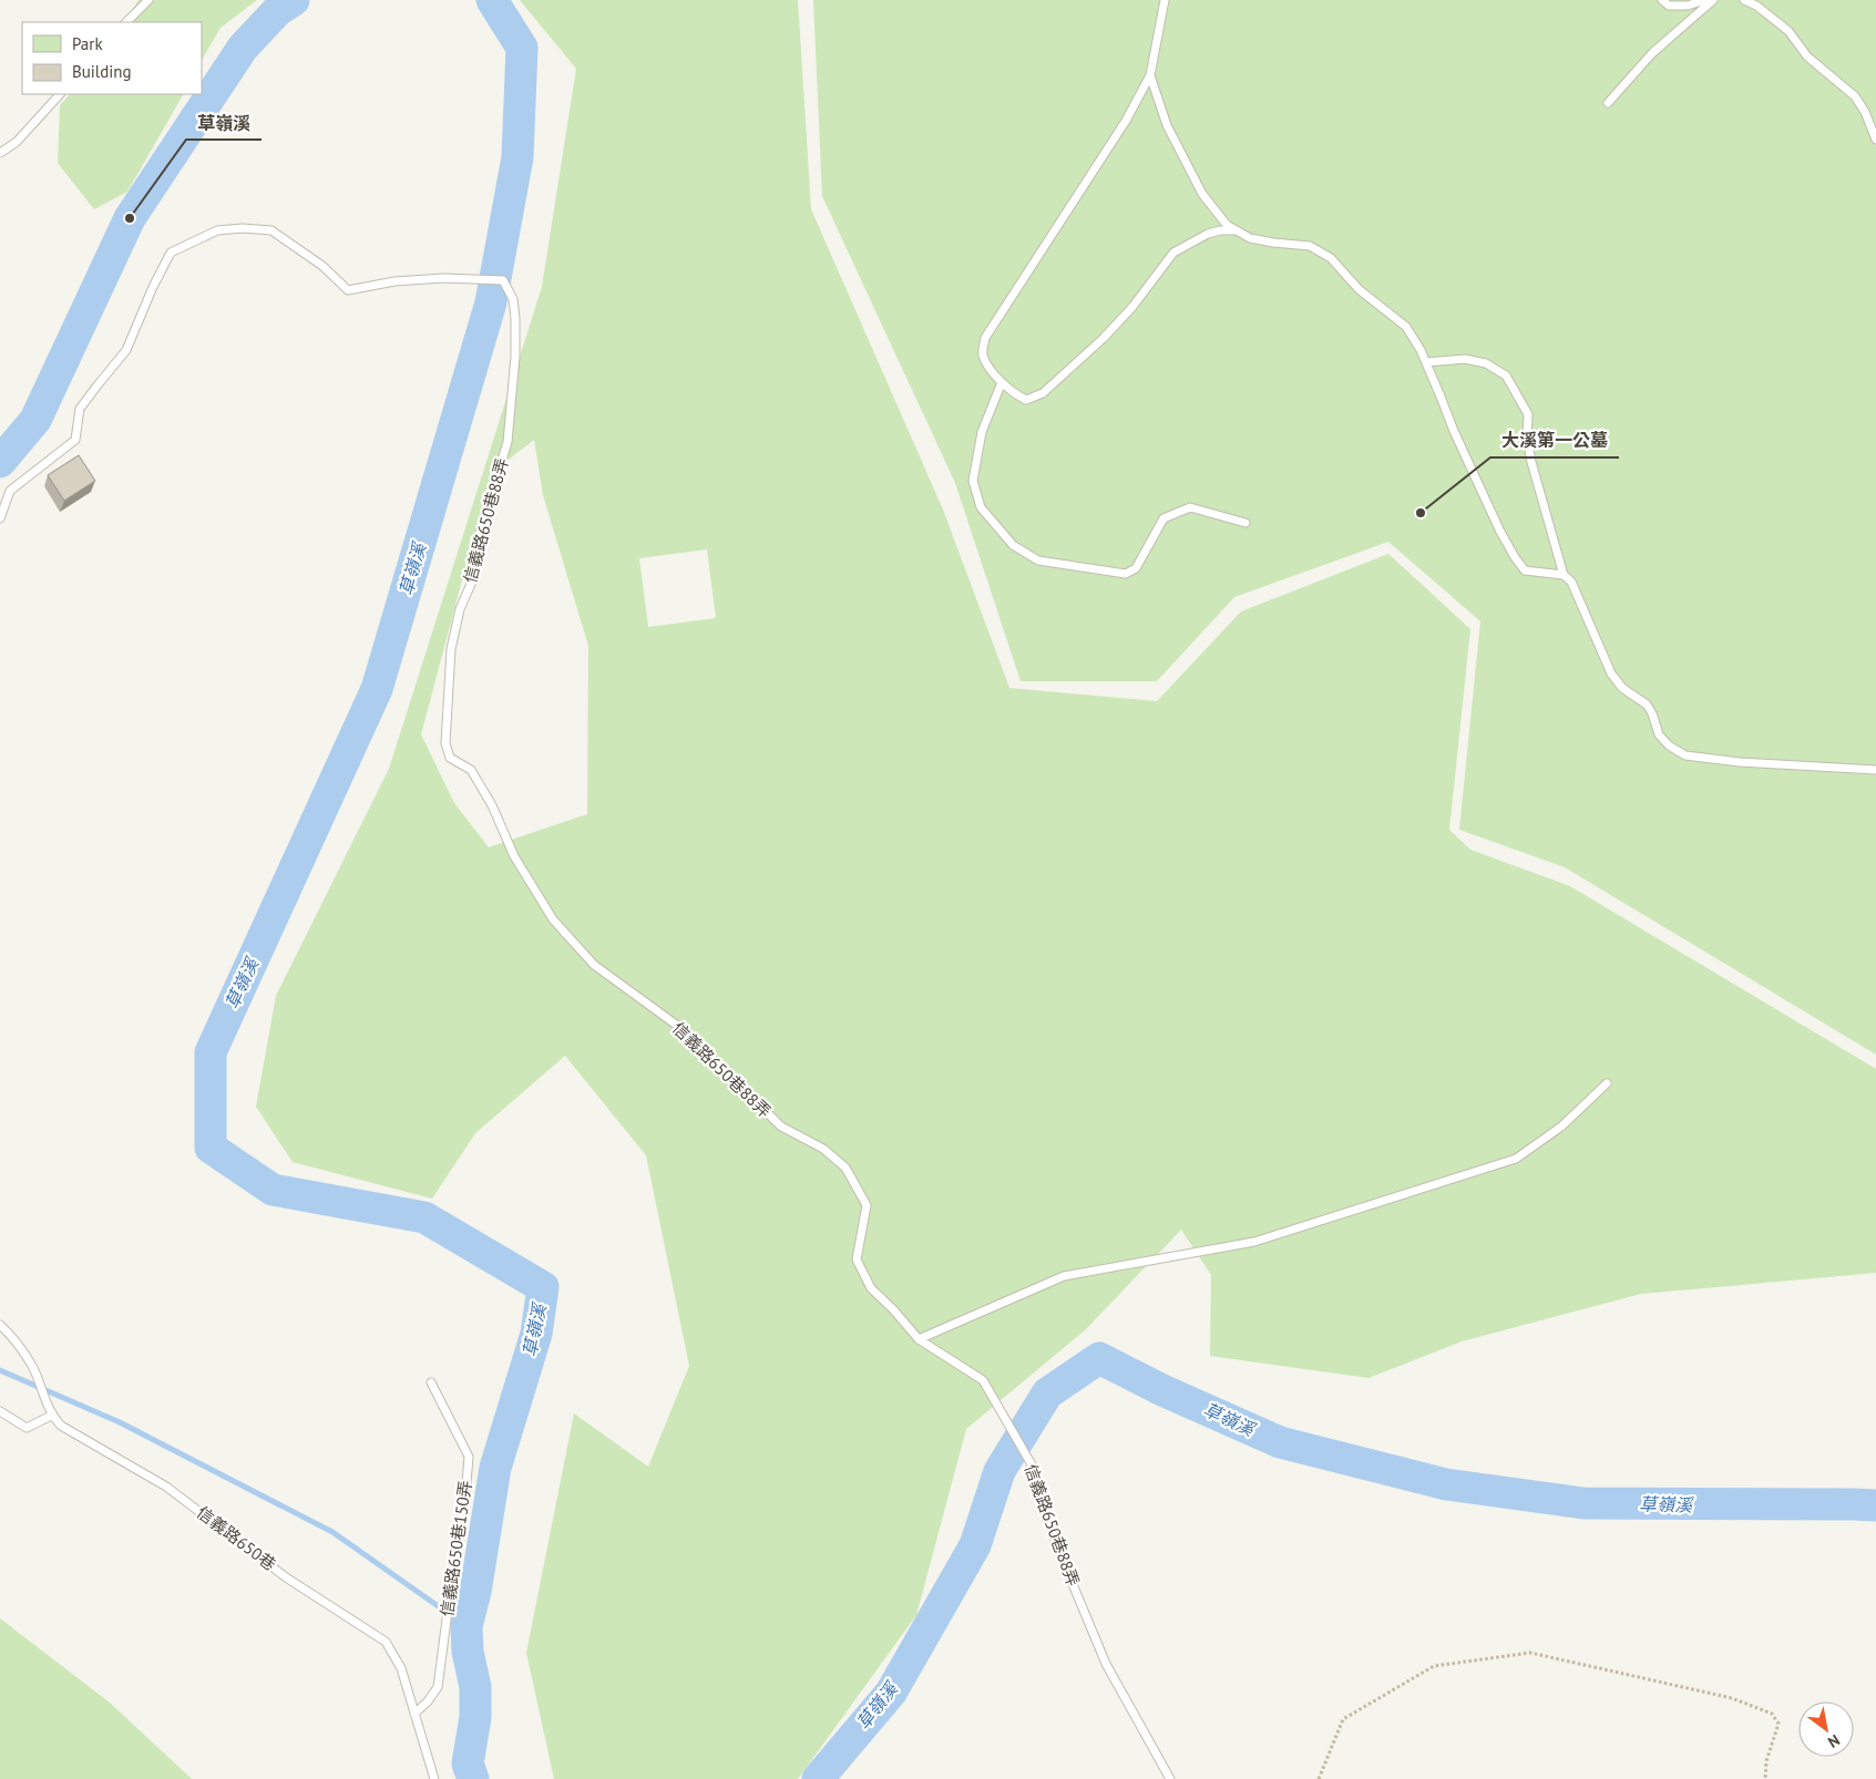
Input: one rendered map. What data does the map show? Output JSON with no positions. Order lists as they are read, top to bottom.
{
  "streets": {
    "lane": ["信義路650巷88弄", "信義路650巷", "信義路650巷150弄"]
  },
  "crossings": [
    ["信義路650巷", "信義路650巷150弄"]
  ],
  "water": ["草嶺溪"],
  "places": ["草嶺溪", "大溪第一公墓"],
  "legend": ["Park", "Building"],
  "north": "bottom right"
}
